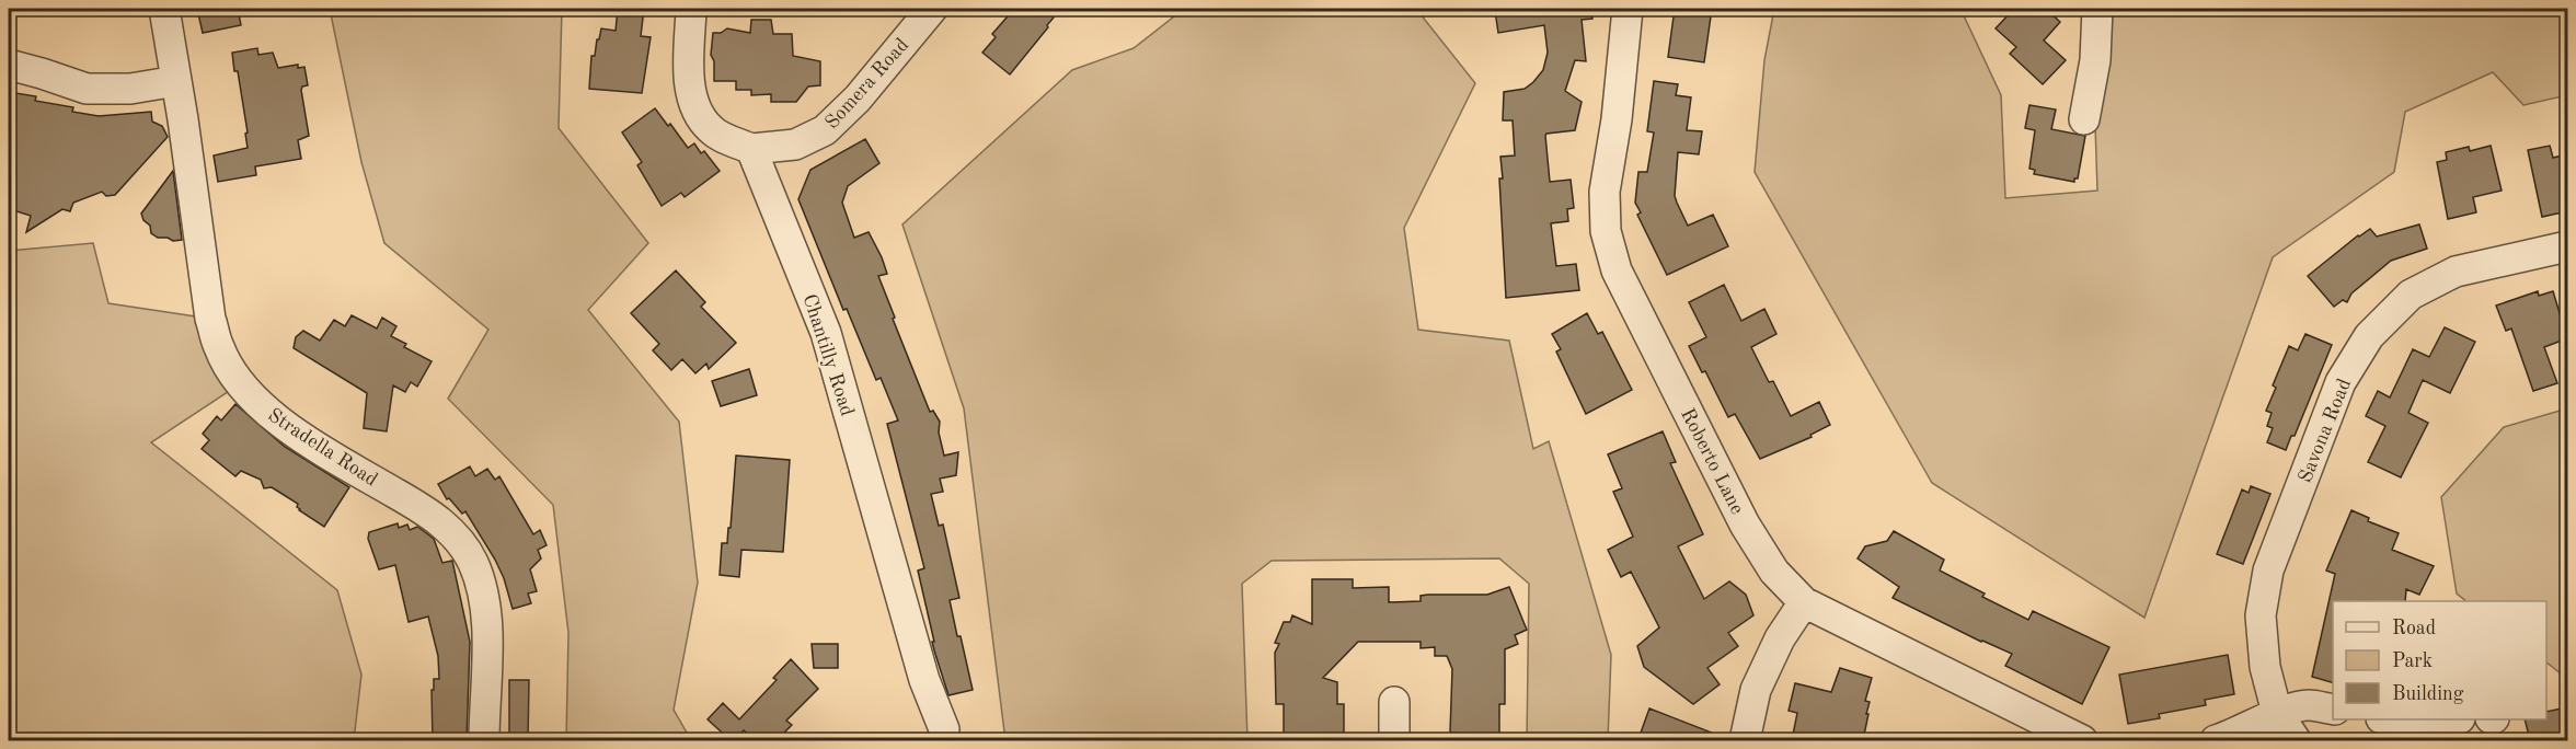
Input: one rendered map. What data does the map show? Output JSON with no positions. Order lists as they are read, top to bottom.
{
  "streets": {
    "street": [
      "Somera Road",
      "Chantilly Road",
      "Savona Road",
      "Stradella Road",
      "Roberto Lane"
    ]
  },
  "crossings": [
    ["Somera Road", "Chantilly Road"]
  ],
  "legend": ["Road", "Park", "Building"]
}
